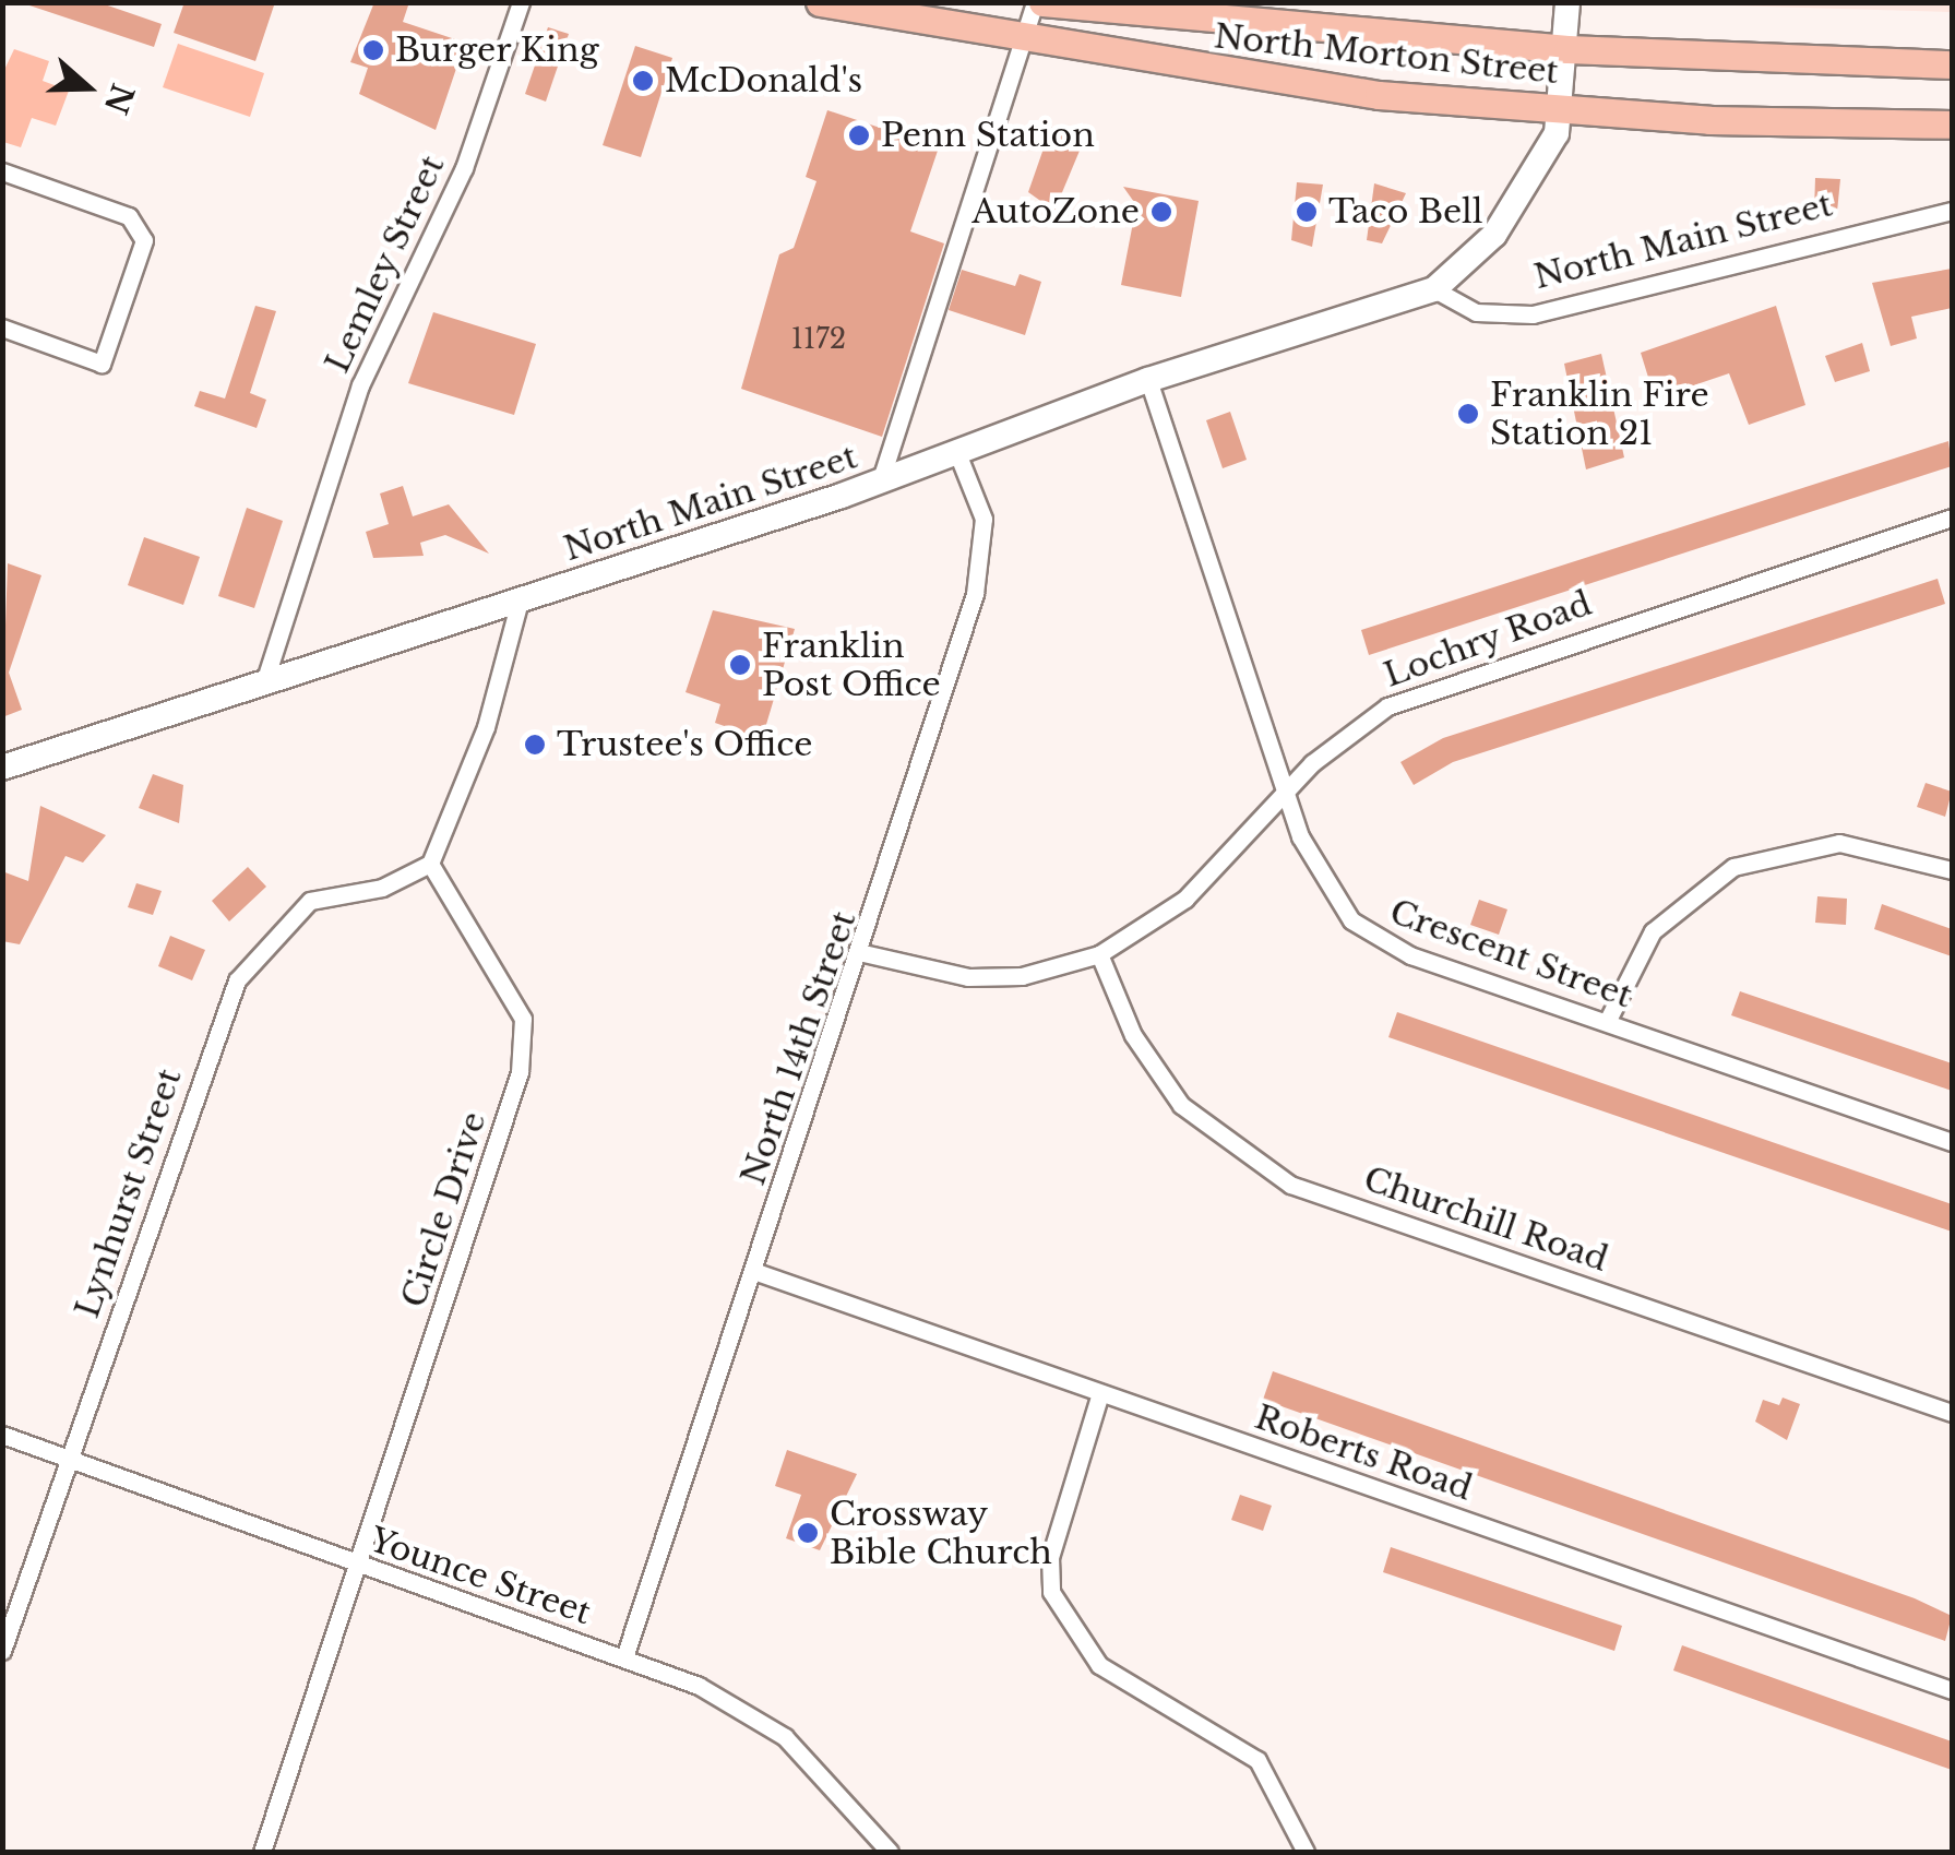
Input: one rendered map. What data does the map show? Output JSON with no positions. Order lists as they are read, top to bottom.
{
  "streets": {
    "main road": ["North Morton Street"],
    "street": [
      "North Main Street",
      "Lemley Street",
      "Lochry Road",
      "Crescent Street",
      "North 14th Street",
      "Lynhurst Street",
      "Circle Drive",
      "Churchill Road",
      "Roberts Road",
      "Younce Street"
    ]
  },
  "crossings": [
    ["North Morton Street", "North Main Street"],
    ["North Main Street", "Lemley Street"],
    ["North Main Street", "Crescent Street"],
    ["North Main Street", "North 14th Street"],
    ["Lochry Road", "Crescent Street"],
    ["Lochry Road", "North 14th Street"],
    ["Lochry Road", "Churchill Road"],
    ["North 14th Street", "Roberts Road"],
    ["North 14th Street", "Younce Street"],
    ["Lynhurst Street", "Circle Drive"],
    ["Lynhurst Street", "Younce Street"],
    ["Circle Drive", "Younce Street"]
  ],
  "places": [
    "Burger King",
    "McDonald's",
    "Penn Station",
    "AutoZone",
    "Taco Bell",
    "Franklin Fire Station 21",
    "Franklin Post Office",
    "Trustee's Office",
    "Crossway Bible Church"
  ],
  "house_numbers": ["1172"],
  "north": "right"
}
